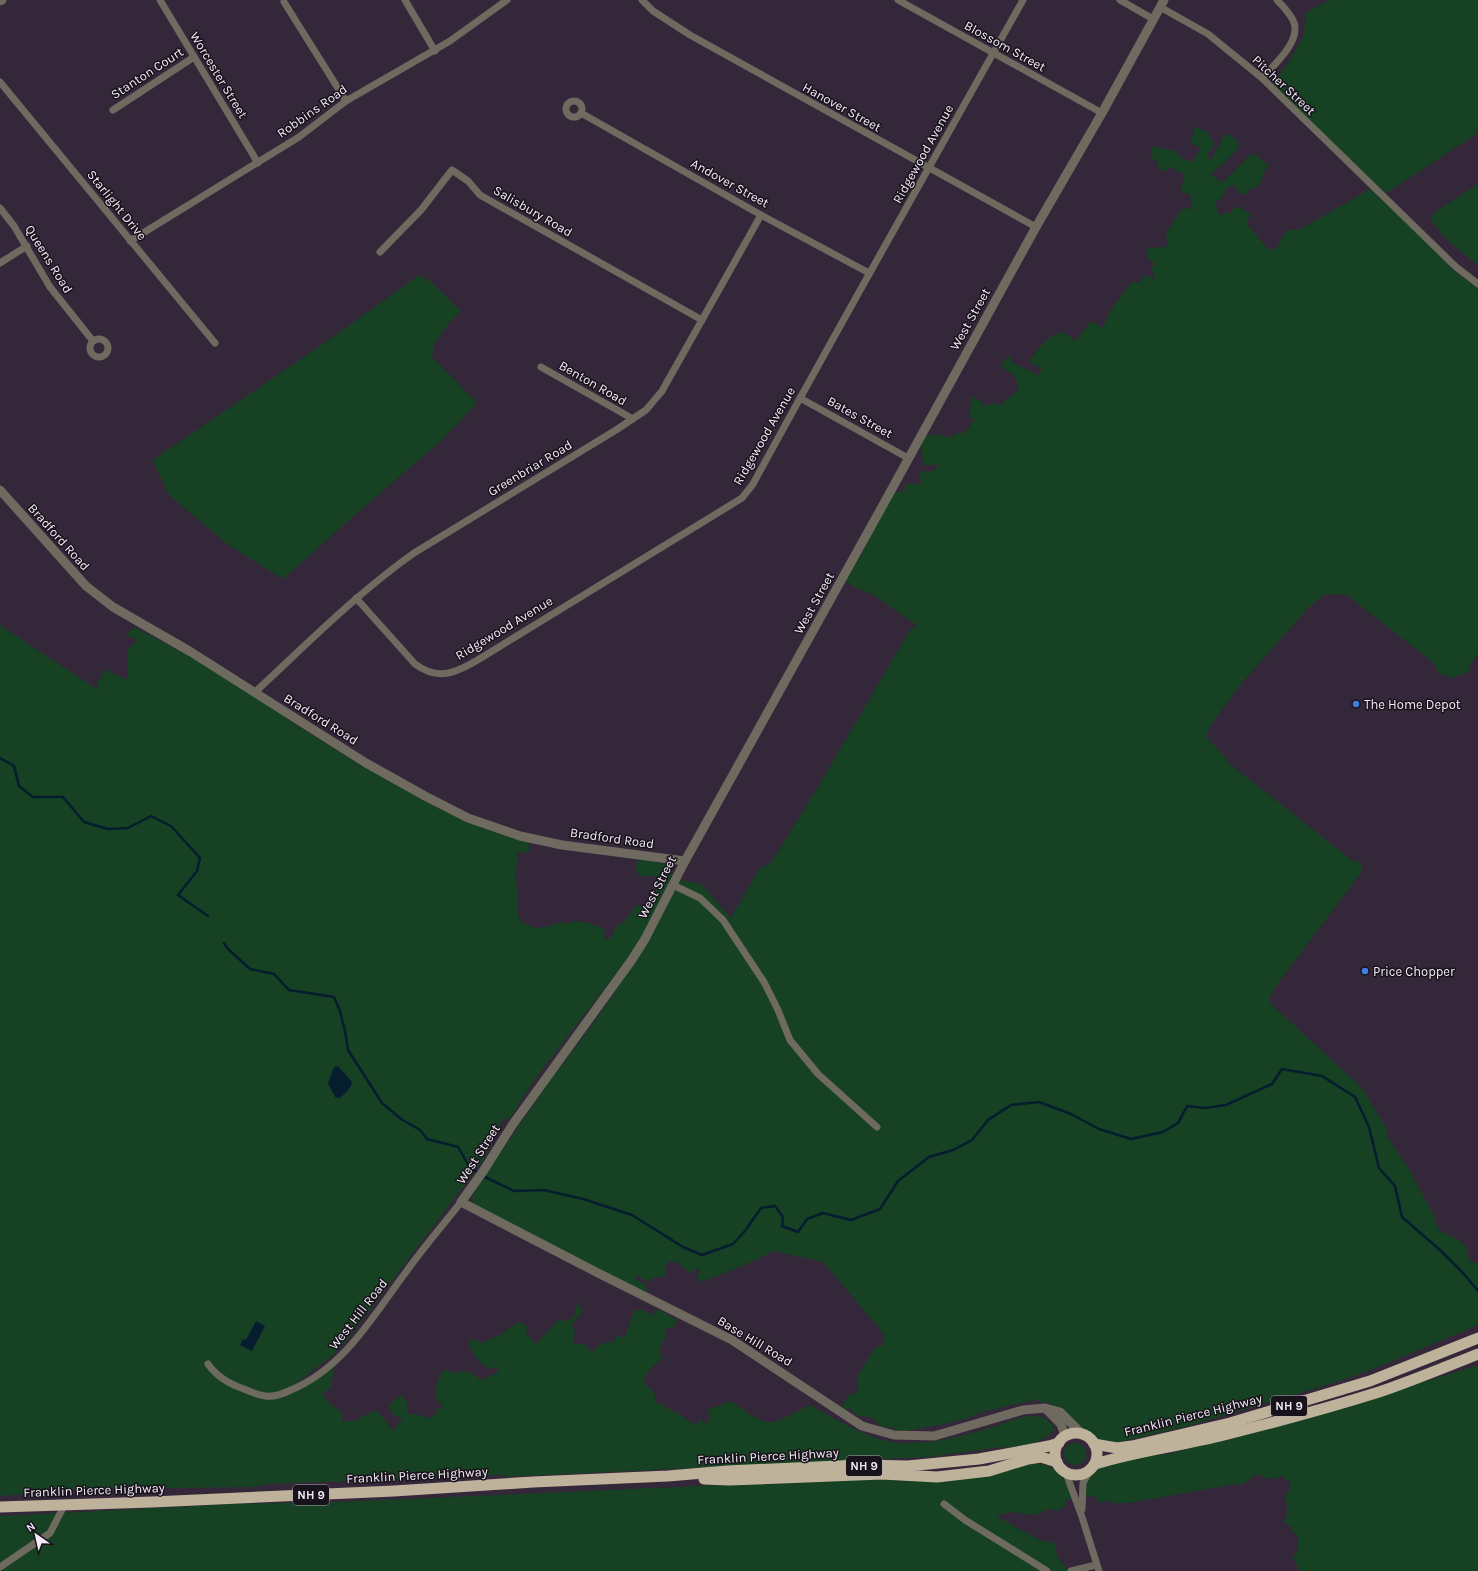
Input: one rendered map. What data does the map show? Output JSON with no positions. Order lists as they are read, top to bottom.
{
  "streets": {
    "highway": ["NH 9", "Franklin Pierce Highway"],
    "street": [
      "Blossom Street",
      "Stanton Court",
      "Worcester Street",
      "Pitcher Street",
      "Hanover Street",
      "Robbins Road",
      "Ridgewood Avenue",
      "Andover Street",
      "Starlight Drive",
      "Salisbury Road",
      "Queens Road",
      "West Street",
      "Benton Road",
      "Bates Street",
      "Greenbriar Road",
      "Bradford Road",
      "West Hill Road",
      "Base Hill Road"
    ]
  },
  "crossings": [
    ["Blossom Street", "Ridgewood Avenue"],
    ["Blossom Street", "West Street"],
    ["Stanton Court", "Worcester Street"],
    ["Worcester Street", "Robbins Road"],
    ["Pitcher Street", "West Street"],
    ["Hanover Street", "Ridgewood Avenue"],
    ["Hanover Street", "West Street"],
    ["Robbins Road", "Starlight Drive"],
    ["Ridgewood Avenue", "Andover Street"],
    ["Ridgewood Avenue", "Bates Street"],
    ["Ridgewood Avenue", "Greenbriar Road"],
    ["Andover Street", "Greenbriar Road"],
    ["Salisbury Road", "Greenbriar Road"],
    ["West Street", "Bates Street"],
    ["West Street", "Bradford Road"],
    ["West Street", "West Hill Road"],
    ["West Street", "Base Hill Road"],
    ["Benton Road", "Greenbriar Road"],
    ["Greenbriar Road", "Bradford Road"],
    ["West Hill Road", "Base Hill Road"],
    ["Base Hill Road", "NH 9"],
    ["Base Hill Road", "Franklin Pierce Highway"],
    ["NH 9", "Franklin Pierce Highway"]
  ],
  "places": ["The Home Depot", "Price Chopper"],
  "north": "top left"
}
